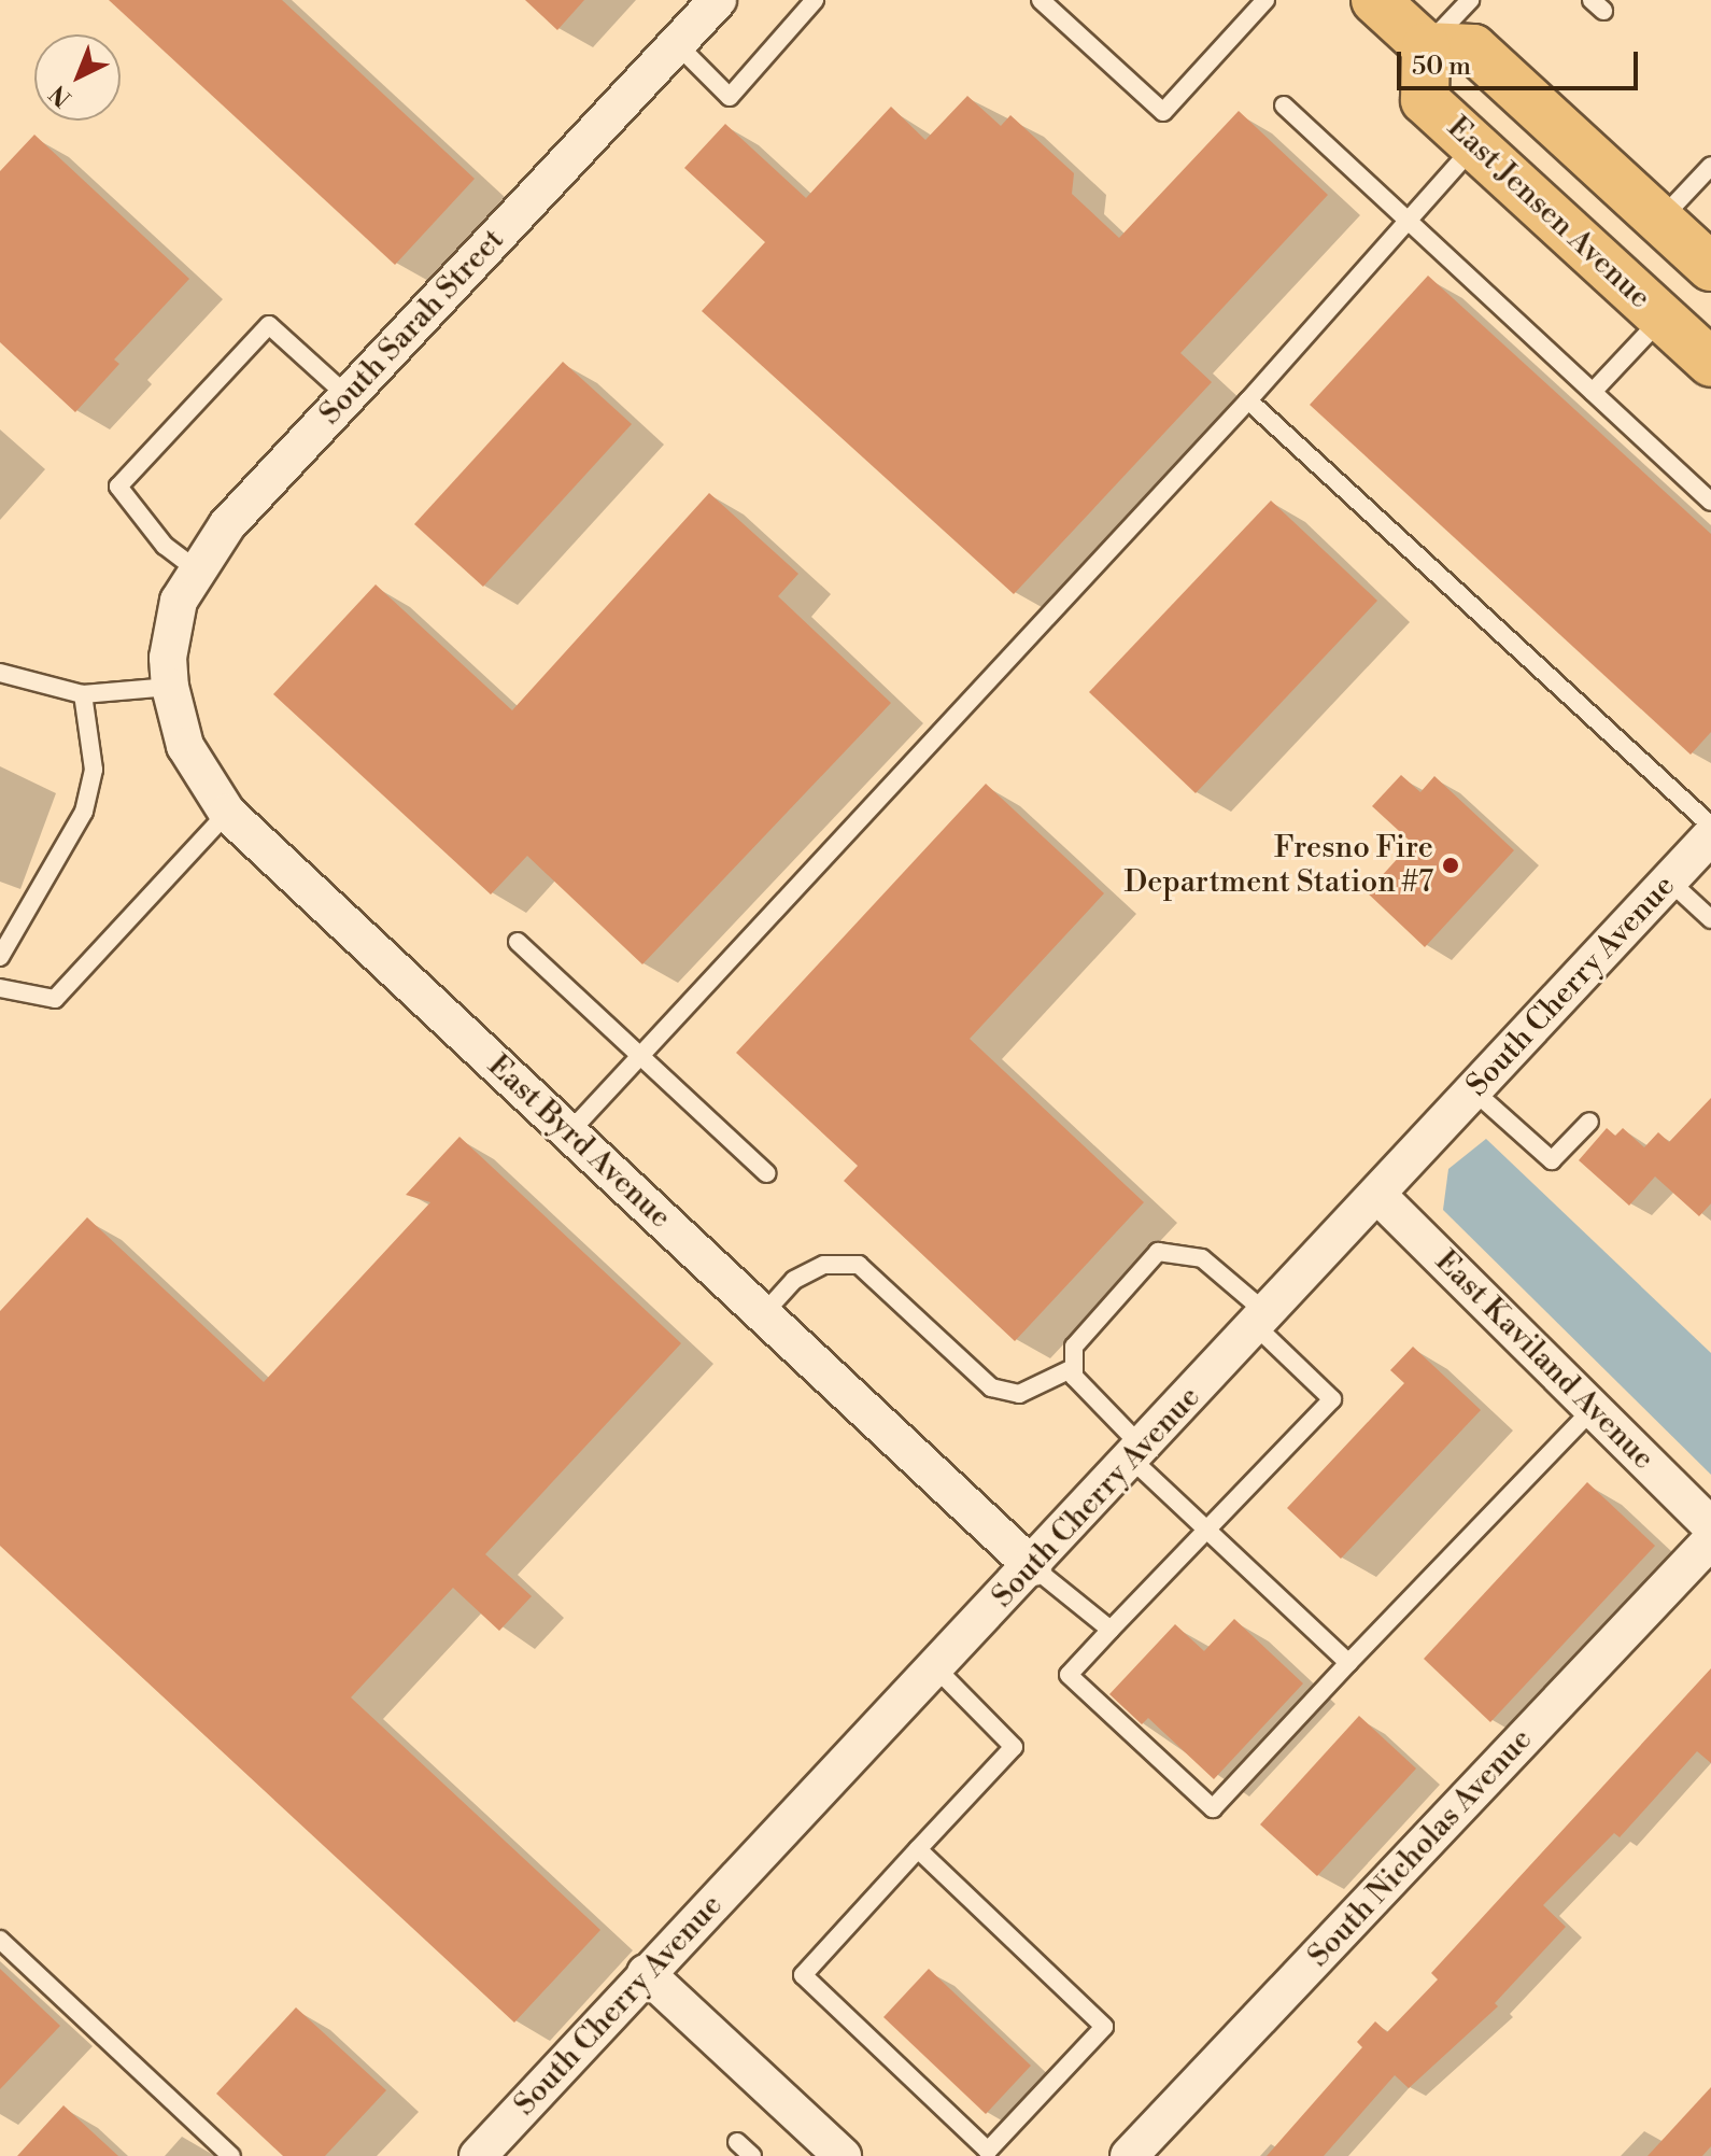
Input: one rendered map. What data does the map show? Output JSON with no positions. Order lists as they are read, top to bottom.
{
  "streets": {
    "main road": ["East Jensen Avenue"],
    "street": [
      "South Sarah Street",
      "South Cherry Avenue",
      "East Byrd Avenue",
      "East Kaviland Avenue",
      "South Nicholas Avenue"
    ]
  },
  "crossings": [
    ["South Sarah Street", "East Byrd Avenue"],
    ["South Cherry Avenue", "East Byrd Avenue"],
    ["South Cherry Avenue", "East Kaviland Avenue"]
  ],
  "places": ["Fresno Fire Department Station #7"],
  "scale_bar": "50 m",
  "north": "bottom left"
}
